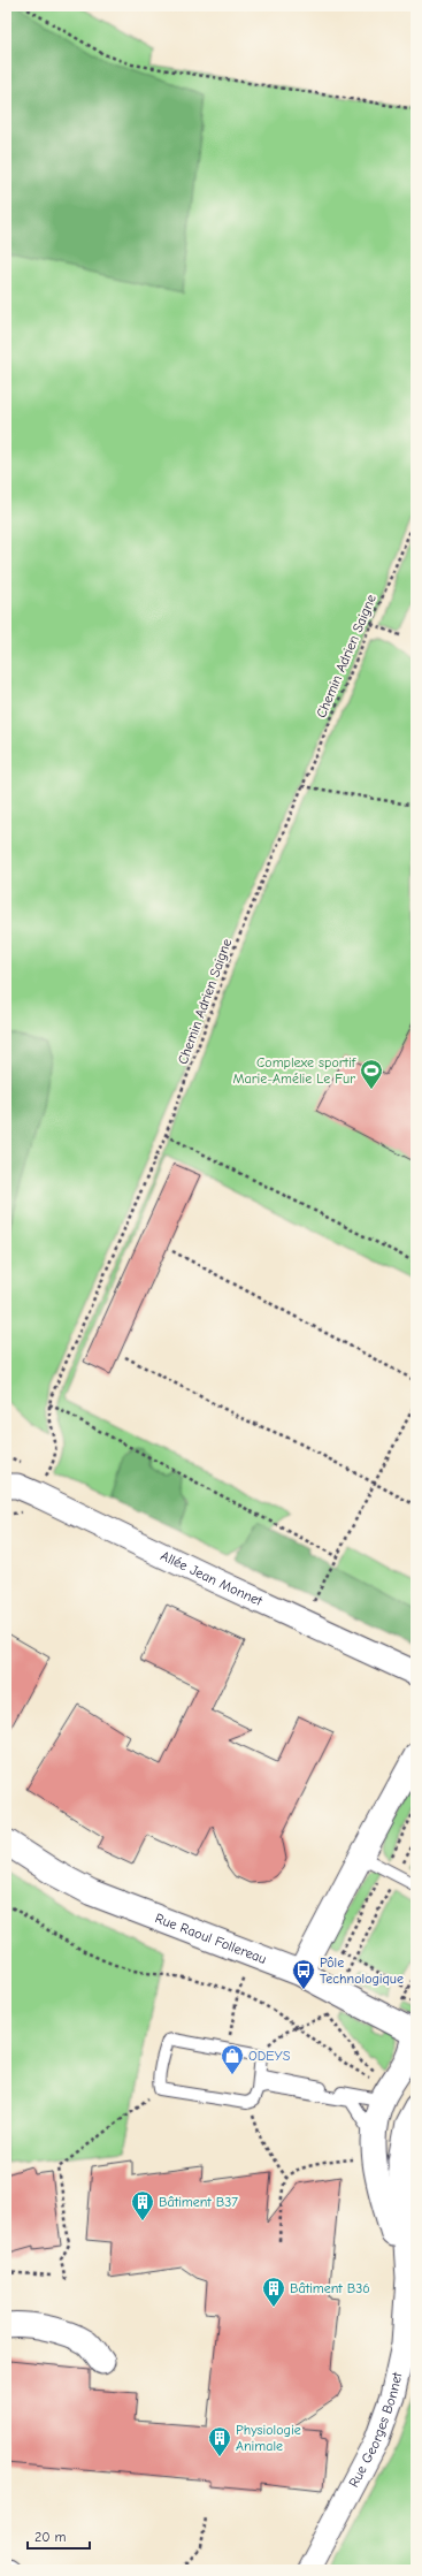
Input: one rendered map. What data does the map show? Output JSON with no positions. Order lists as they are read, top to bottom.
{
  "streets": {
    "street": ["Allée Jean Monnet", "Rue Raoul Follereau", "Rue Georges Bonnet"],
    "path": ["Chemin Adrien Saigne"]
  },
  "crossings": [
    ["Chemin Adrien Saigne", "Allée Jean Monnet"],
    ["Rue Raoul Follereau", "Rue Georges Bonnet"]
  ],
  "places": {
    "sports": ["Complexe sportif Marie-Amélie Le Fur"],
    "bus stop": ["Pôle Technologique"],
    "shop": ["ODEYS"],
    "building": ["Bâtiment B37", "Bâtiment B36", "Physiologie Animale"]
  },
  "scale_bar": "20 m"
}
